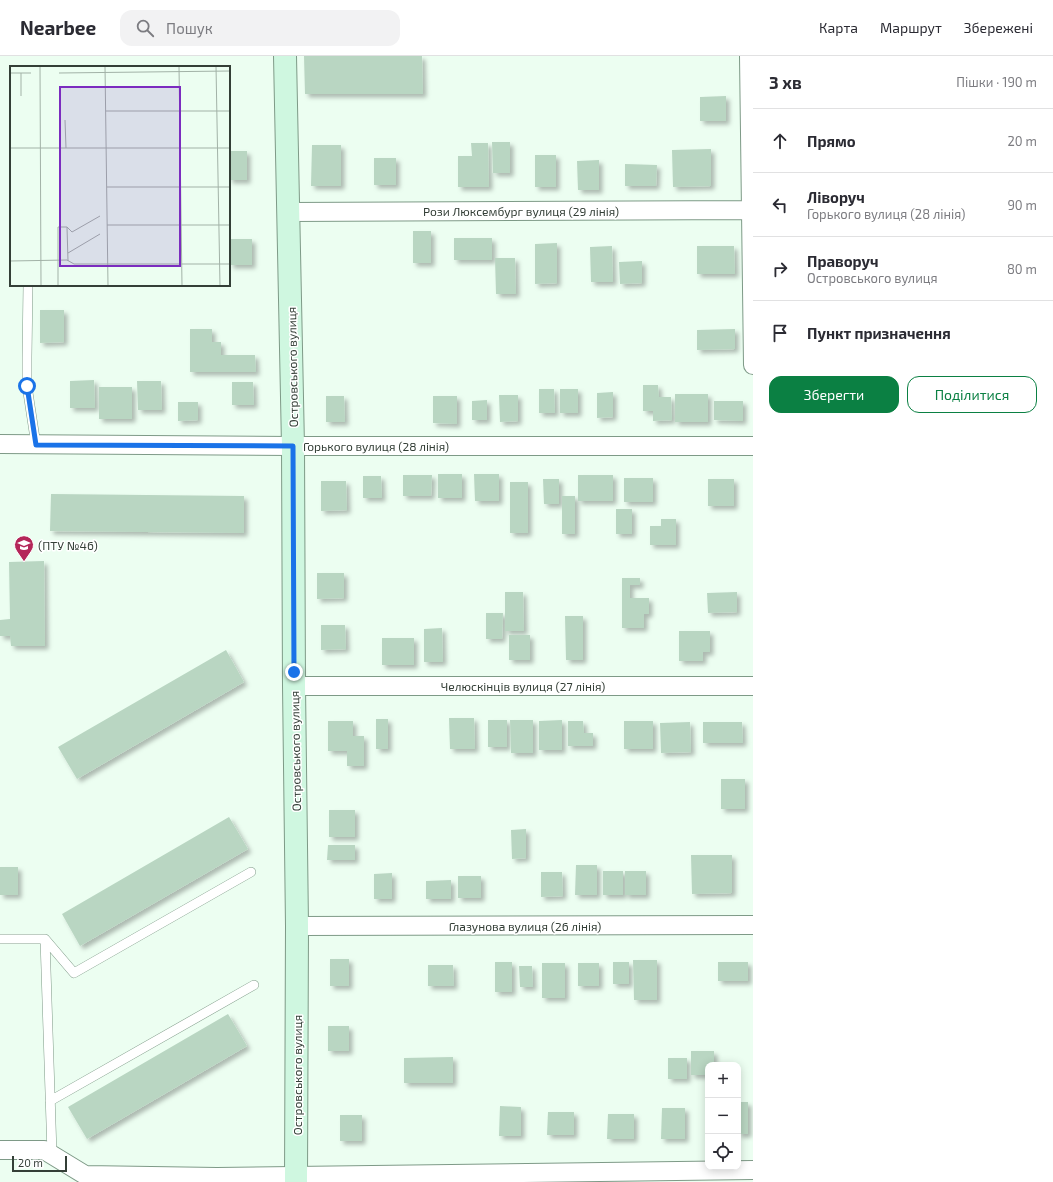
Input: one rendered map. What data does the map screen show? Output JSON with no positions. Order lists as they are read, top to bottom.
{
  "streets": {
    "street": [
      "Рози Люксембург вулиця (29 лiнiя)",
      "Островського вулиця",
      "Горького вулиця (28 лiнiя)",
      "Челюскінців вулиця (27 лiнiя)",
      "Глазунова вулиця (26 лiнiя)"
    ]
  },
  "crossings": [
    ["Рози Люксембург вулиця (29 лiнiя)", "Островського вулиця"],
    ["Островського вулиця", "Горького вулиця (28 лiнiя)"],
    ["Островського вулиця", "Челюскінців вулиця (27 лiнiя)"],
    ["Островського вулиця", "Глазунова вулиця (26 лiнiя)"]
  ],
  "places": {
    "school or university": ["(ПТУ №46)"]
  },
  "scale_bar": "20 m",
  "page": {
    "header": "Nearbee",
    "search": "Пошук",
    "nav": ["Карта", "Маршрут", "Збережені"],
    "heading": ["3 хв", "Пішки · 190 m"],
    "list": [
      ["Прямо", "20 m"],
      ["Ліворуч", "Горького вулиця (28 лiнiя)", "90 m"],
      ["Праворуч", "Островського вулиця", "80 m"],
      "Пункт призначення"
    ],
    "buttons": ["Зберегти", "Поділитися"],
    "map_buttons": ["+", "−"],
    "scale": "20 m"
  }
}
